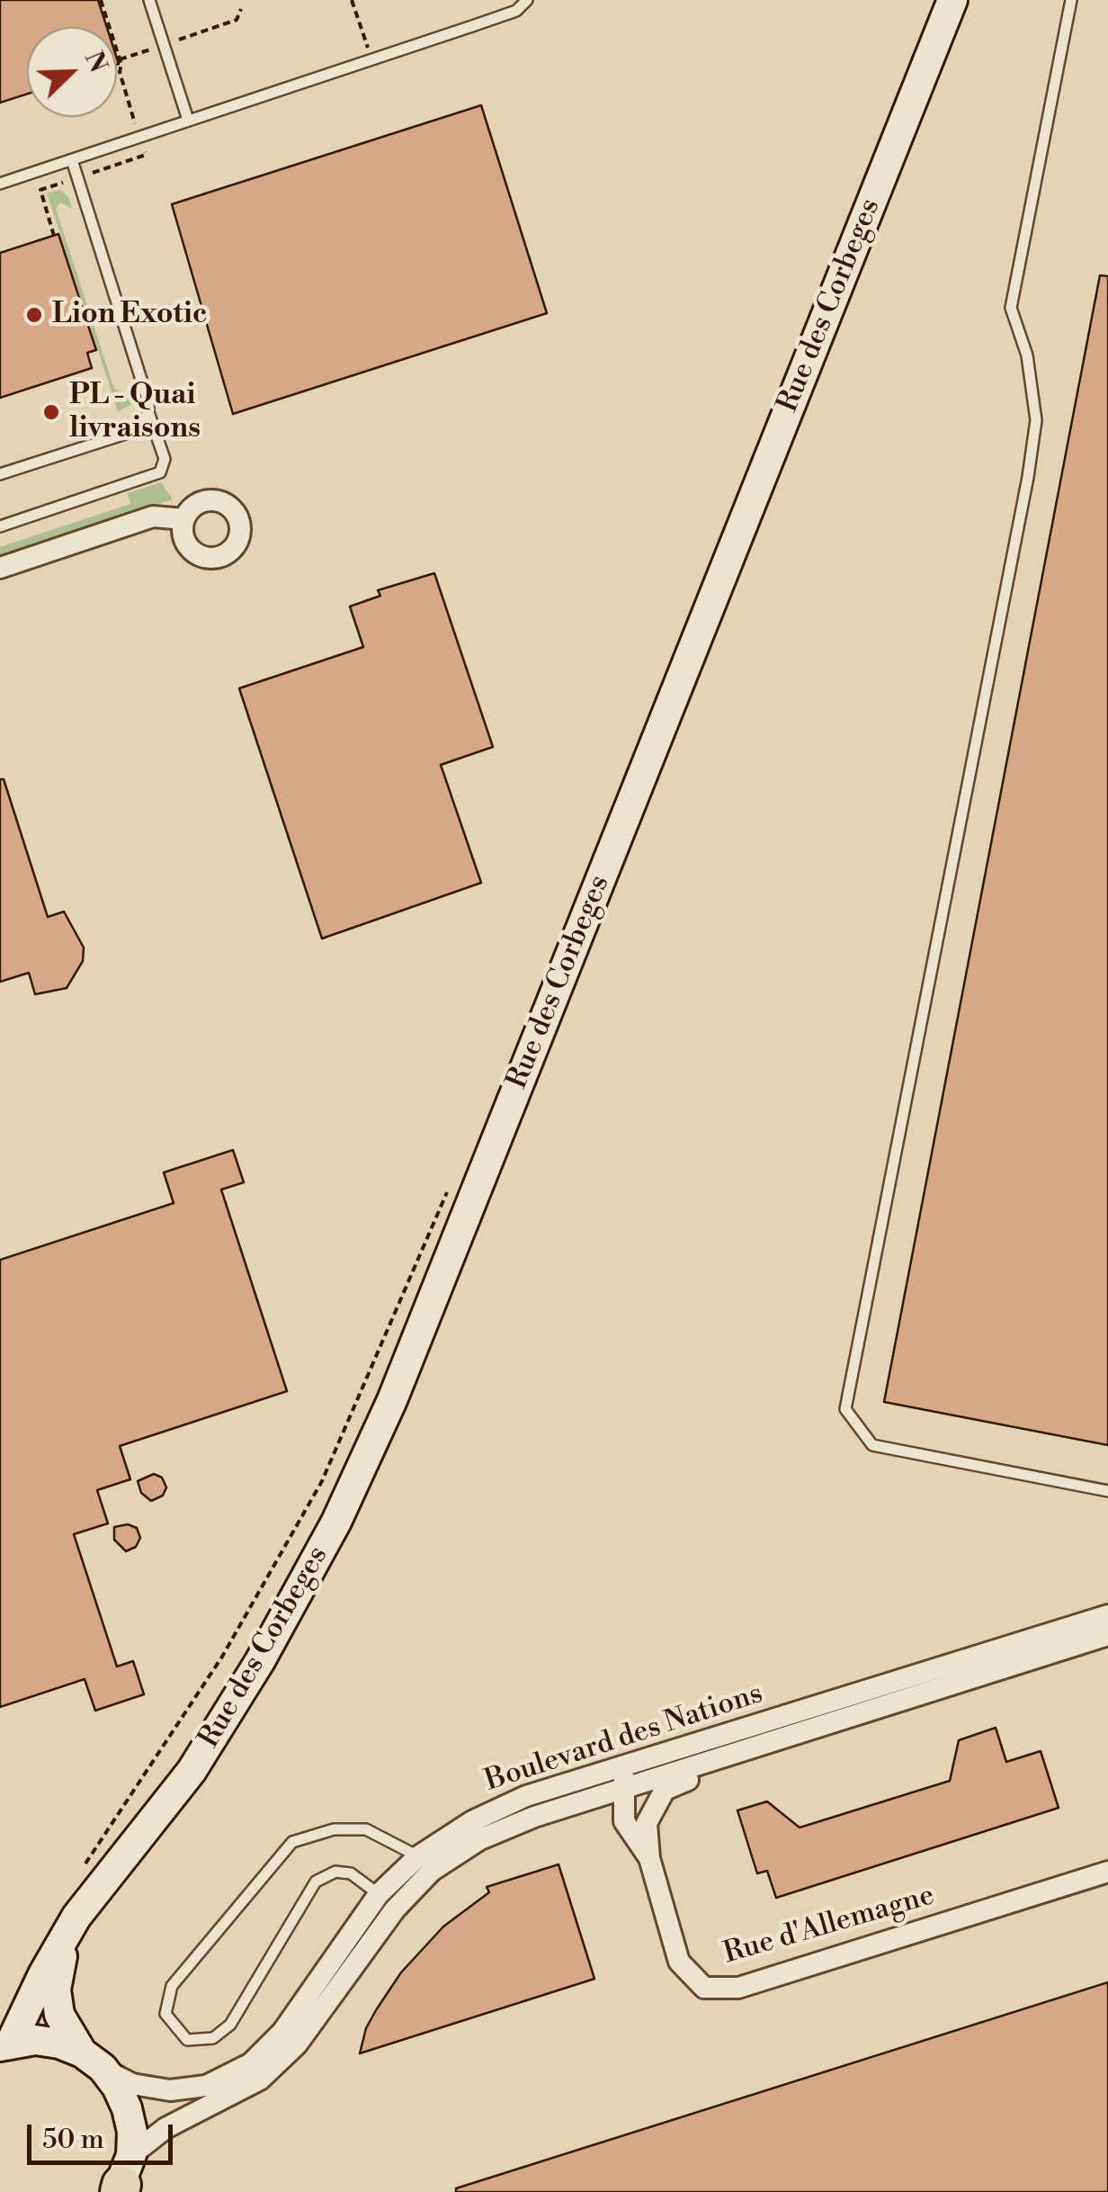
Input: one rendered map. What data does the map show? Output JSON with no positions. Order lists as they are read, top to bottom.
{
  "streets": {
    "street": ["Rue des Corbeges", "Boulevard des Nations", "Rue d'Allemagne"]
  },
  "crossings": [
    ["Rue des Corbeges", "Boulevard des Nations"],
    ["Boulevard des Nations", "Rue d'Allemagne"]
  ],
  "places": ["Lion Exotic", "PL - Quai livraisons"],
  "scale_bar": "50 m",
  "north": "top right"
}
